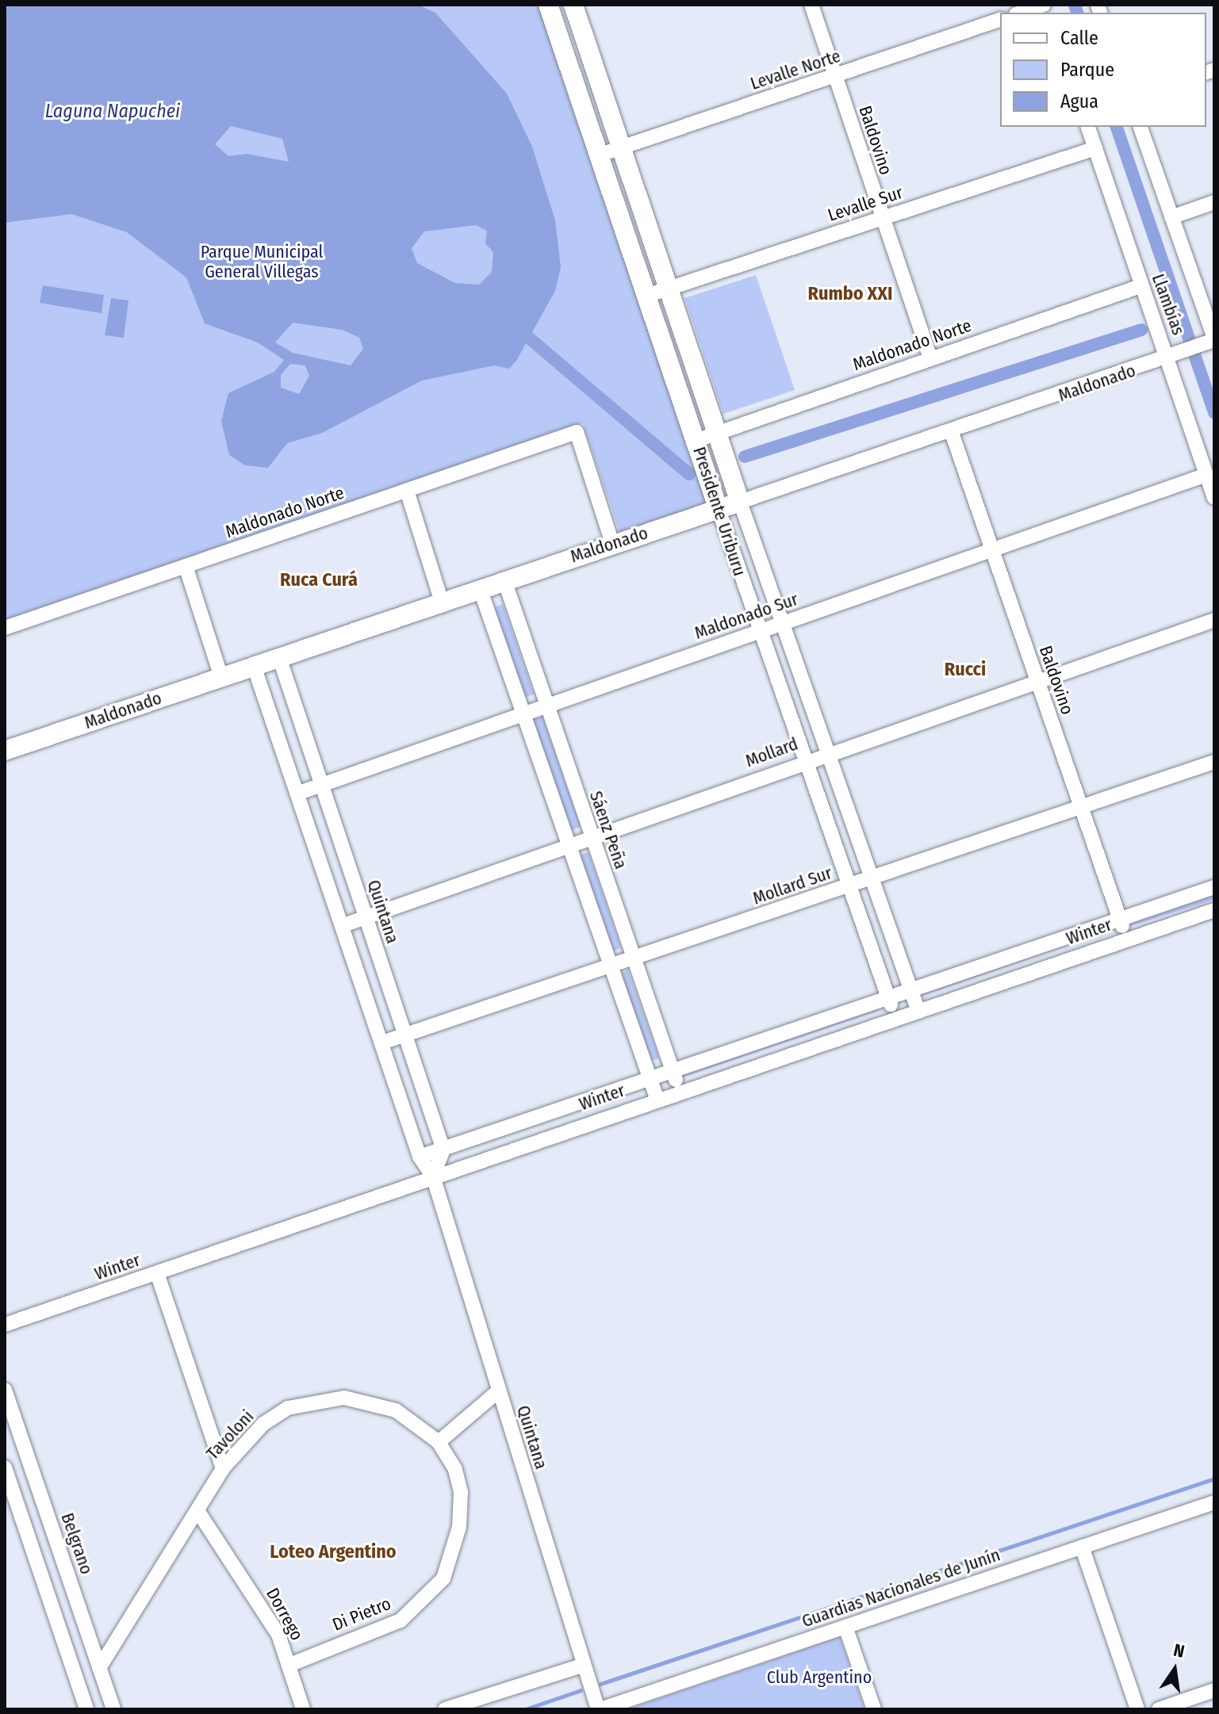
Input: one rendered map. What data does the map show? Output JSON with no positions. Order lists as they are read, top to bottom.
{
  "streets": {
    "street": [
      "Levalle Norte",
      "Baldovino",
      "Levalle Sur",
      "Llambías",
      "Maldonado Norte",
      "Maldonado",
      "Presidente Uriburu",
      "Maldonado Sur",
      "Mollard",
      "Sáenz Peña",
      "Mollard Sur",
      "Quintana",
      "Winter",
      "Tavoloni",
      "Belgrano",
      "Guardias Nacionales de Junín",
      "Dorrego",
      "Di Pietro"
    ]
  },
  "crossings": [
    ["Levalle Norte", "Baldovino"],
    ["Levalle Norte", "Presidente Uriburu"],
    ["Baldovino", "Levalle Sur"],
    ["Baldovino", "Maldonado Norte"],
    ["Baldovino", "Maldonado"],
    ["Baldovino", "Maldonado Sur"],
    ["Baldovino", "Mollard"],
    ["Baldovino", "Mollard Sur"],
    ["Baldovino", "Winter"],
    ["Levalle Sur", "Llambías"],
    ["Levalle Sur", "Presidente Uriburu"],
    ["Llambías", "Maldonado Norte"],
    ["Llambías", "Maldonado"],
    ["Llambías", "Maldonado Sur"],
    ["Maldonado Norte", "Maldonado"],
    ["Maldonado Norte", "Presidente Uriburu"],
    ["Maldonado", "Presidente Uriburu"],
    ["Maldonado", "Sáenz Peña"],
    ["Maldonado", "Quintana"],
    ["Presidente Uriburu", "Maldonado Sur"],
    ["Presidente Uriburu", "Mollard"],
    ["Presidente Uriburu", "Mollard Sur"],
    ["Presidente Uriburu", "Winter"],
    ["Maldonado Sur", "Sáenz Peña"],
    ["Maldonado Sur", "Quintana"],
    ["Mollard", "Sáenz Peña"],
    ["Mollard", "Quintana"],
    ["Sáenz Peña", "Mollard Sur"],
    ["Sáenz Peña", "Winter"],
    ["Mollard Sur", "Quintana"],
    ["Quintana", "Winter"],
    ["Quintana", "Guardias Nacionales de Junín"],
    ["Tavoloni", "Belgrano"],
    ["Tavoloni", "Dorrego"],
    ["Tavoloni", "Di Pietro"],
    ["Dorrego", "Di Pietro"]
  ],
  "districts": [
    "Rumbo XXI",
    "Ruca Curá",
    "Rucci",
    "Loteo Argentino"
  ],
  "water": ["Laguna Napuchei"],
  "parks": ["Parque Municipal General Villegas", "Club Argentino"],
  "legend": ["Calle", "Parque", "Agua"],
  "north": "top"
}
